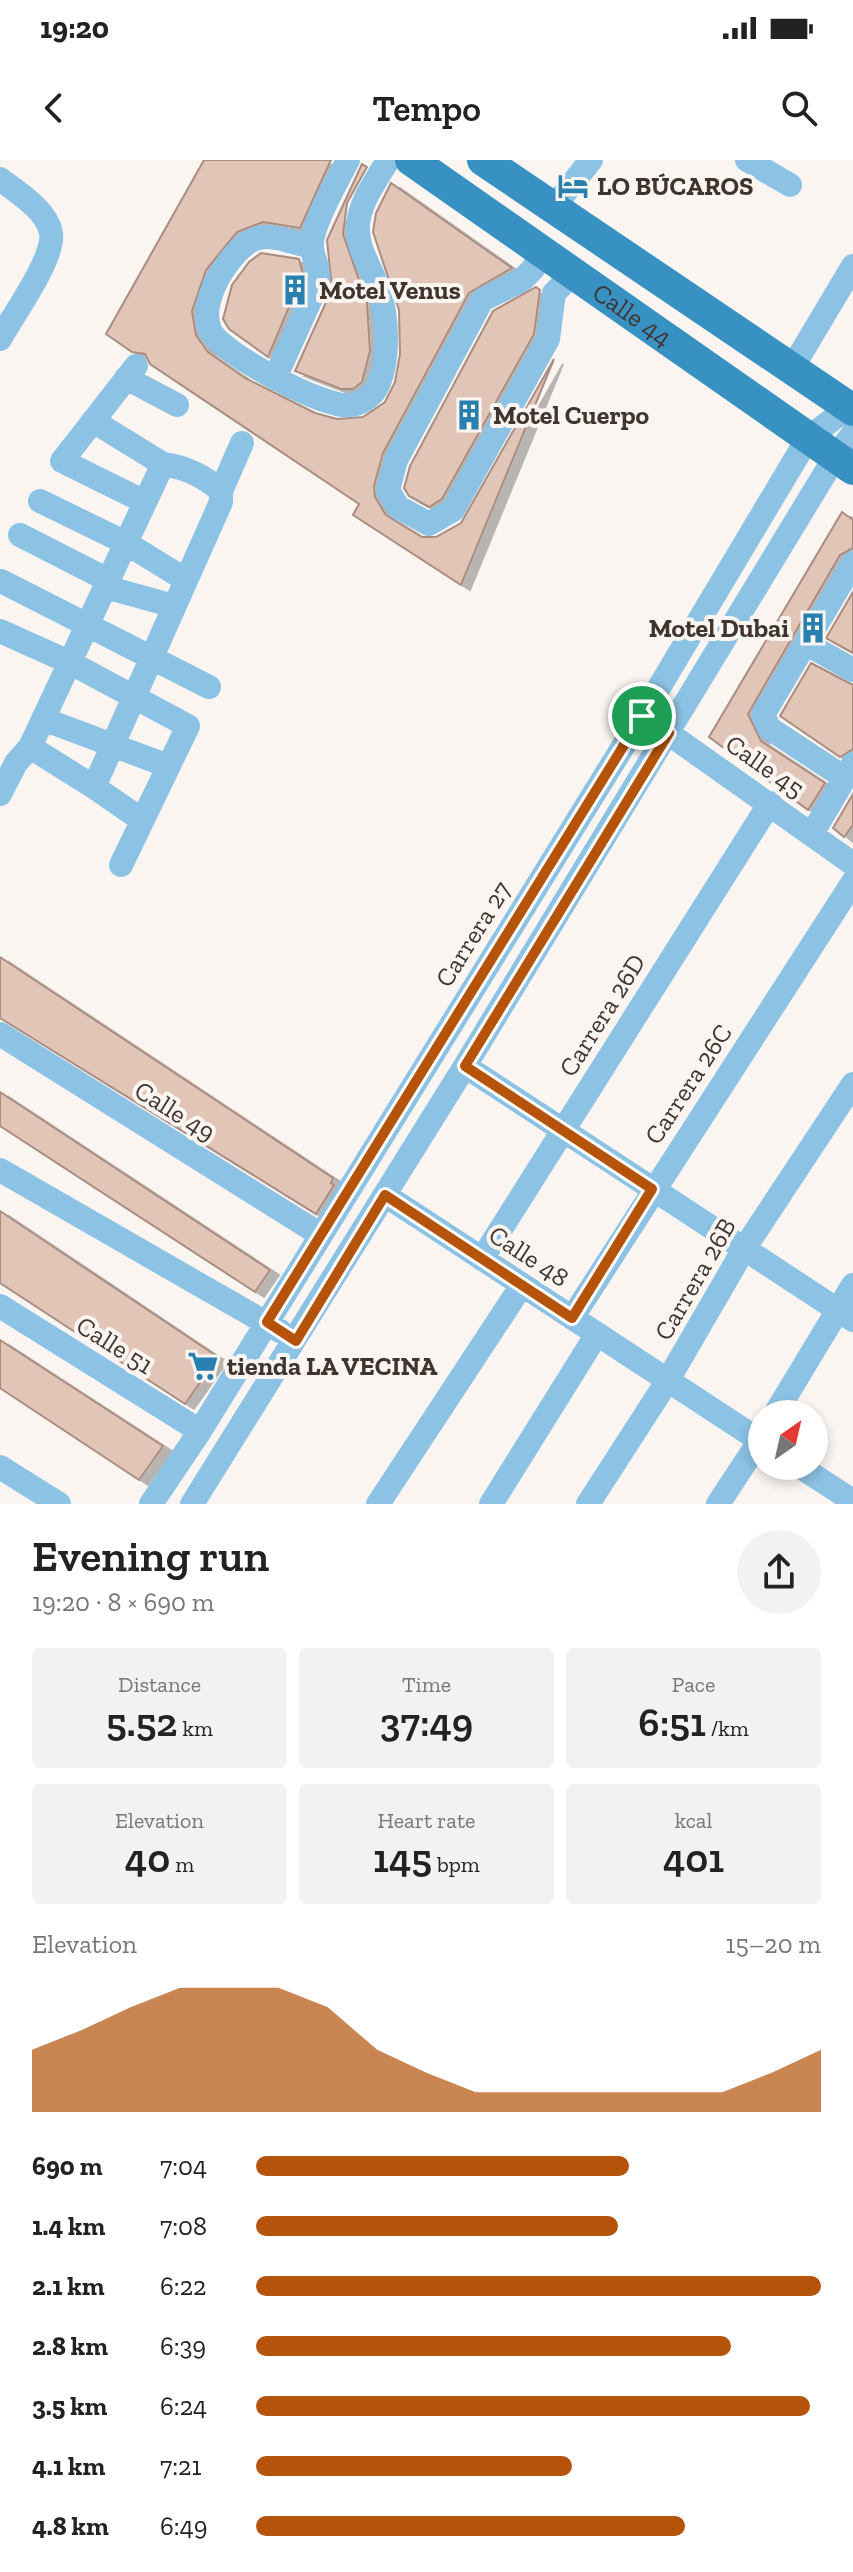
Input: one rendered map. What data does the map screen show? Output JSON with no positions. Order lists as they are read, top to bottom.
{
  "streets": {
    "main road": ["Calle 44"],
    "street": [
      "Calle 45",
      "Carrera 27",
      "Carrera 26D",
      "Carrera 26C",
      "Calle 49",
      "Calle 48",
      "Carrera 26B",
      "Calle 51"
    ]
  },
  "crossings": [
    ["Calle 44", "Carrera 27"],
    ["Calle 45", "Carrera 27"],
    ["Calle 45", "Carrera 26D"],
    ["Carrera 27", "Calle 49"],
    ["Carrera 27", "Calle 51"],
    ["Carrera 26D", "Calle 48"],
    ["Carrera 26C", "Calle 48"],
    ["Calle 48", "Carrera 26B"]
  ],
  "places": {
    "hotel": ["LO BÚCAROS"],
    "building": ["Motel Venus", "Motel Cuerpo", "Motel Dubai"],
    "supermarket": ["tienda LA VECINA"]
  },
  "north": "top right",
  "page": {
    "status": "19:20",
    "header": "Tempo",
    "heading": ["Evening run", "19:20 · 8 × 690 m"],
    "stats": [
      ["Distance", "5.52 km"],
      ["Time", "37:49"],
      ["Pace", "6:51 /km"],
      ["Elevation", "40 m"],
      ["Heart rate", "145 bpm"],
      ["kcal", "401"]
    ],
    "chart": ["Elevation", "15–20 m"],
    "list": [
      {
        "name": "690 m",
        "note": "7:04"
      },
      {
        "name": "1.4 km",
        "note": "7:08"
      },
      {
        "name": "2.1 km",
        "note": "6:22"
      },
      {
        "name": "2.8 km",
        "note": "6:39"
      },
      {
        "name": "3.5 km",
        "note": "6:24"
      },
      {
        "name": "4.1 km",
        "note": "7:21"
      },
      {
        "name": "4.8 km",
        "note": "6:49"
      }
    ]
  }
}
